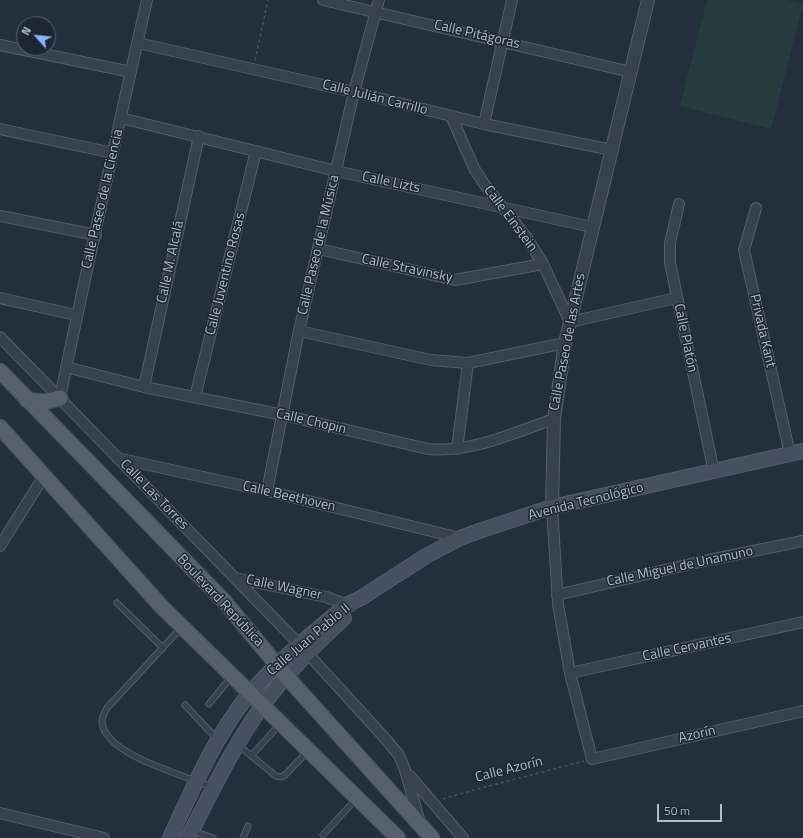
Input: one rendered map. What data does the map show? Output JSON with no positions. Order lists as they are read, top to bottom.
{
  "streets": {
    "main road": ["Avenida Tecnológico", "Boulevard República", "Calle Juan Pablo II"],
    "street": [
      "Calle Pitágoras",
      "Calle Julián Carrillo",
      "Calle Lizts",
      "Calle Paseo de la Ciencia",
      "Calle Einstein",
      "Calle Paseo de la Música",
      "Calle M. Alcalá",
      "Calle Stravinsky",
      "Calle Juventino Rosas",
      "Privada Kant",
      "Calle Platón",
      "Calle Paseo de las Artes",
      "Calle Chopin",
      "Calle Las Torres",
      "Calle Beethoven",
      "Calle Miguel de Unamuno",
      "Calle Wagner",
      "Calle Cervantes",
      "Azorín"
    ],
    "path": ["Calle Azorín"]
  },
  "crossings": [
    ["Calle Pitágoras", "Calle Paseo de la Música"],
    ["Calle Pitágoras", "Calle Paseo de las Artes"],
    ["Calle Julián Carrillo", "Calle Paseo de la Ciencia"],
    ["Calle Julián Carrillo", "Calle Einstein"],
    ["Calle Julián Carrillo", "Calle Paseo de la Música"],
    ["Calle Julián Carrillo", "Calle Paseo de las Artes"],
    ["Calle Lizts", "Calle Paseo de la Ciencia"],
    ["Calle Lizts", "Calle Einstein"],
    ["Calle Lizts", "Calle Paseo de la Música"],
    ["Calle Lizts", "Calle M. Alcalá"],
    ["Calle Lizts", "Calle Juventino Rosas"],
    ["Calle Lizts", "Calle Paseo de las Artes"],
    ["Calle Paseo de la Ciencia", "Calle Chopin"],
    ["Calle Paseo de la Ciencia", "Calle Las Torres"],
    ["Calle Einstein", "Calle Stravinsky"],
    ["Calle Einstein", "Calle Paseo de las Artes"],
    ["Calle Paseo de la Música", "Calle Stravinsky"],
    ["Calle Paseo de la Música", "Calle Chopin"],
    ["Calle Paseo de la Música", "Calle Beethoven"],
    ["Calle M. Alcalá", "Calle Chopin"],
    ["Calle Juventino Rosas", "Calle Chopin"],
    ["Privada Kant", "Avenida Tecnológico"],
    ["Calle Platón", "Avenida Tecnológico"],
    ["Calle Paseo de las Artes", "Calle Chopin"],
    ["Calle Paseo de las Artes", "Avenida Tecnológico"],
    ["Calle Paseo de las Artes", "Calle Miguel de Unamuno"],
    ["Calle Paseo de las Artes", "Calle Cervantes"],
    ["Calle Paseo de las Artes", "Azorín"],
    ["Calle Paseo de las Artes", "Calle Azorín"],
    ["Calle Las Torres", "Calle Beethoven"],
    ["Calle Las Torres", "Calle Wagner"],
    ["Calle Las Torres", "Calle Juan Pablo II"],
    ["Calle Beethoven", "Avenida Tecnológico"],
    ["Avenida Tecnológico", "Calle Wagner"],
    ["Avenida Tecnológico", "Calle Juan Pablo II"],
    ["Calle Wagner", "Calle Juan Pablo II"],
    ["Boulevard República", "Calle Juan Pablo II"],
    ["Azorín", "Calle Azorín"]
  ],
  "scale_bar": "50 m",
  "north": "top left"
}
